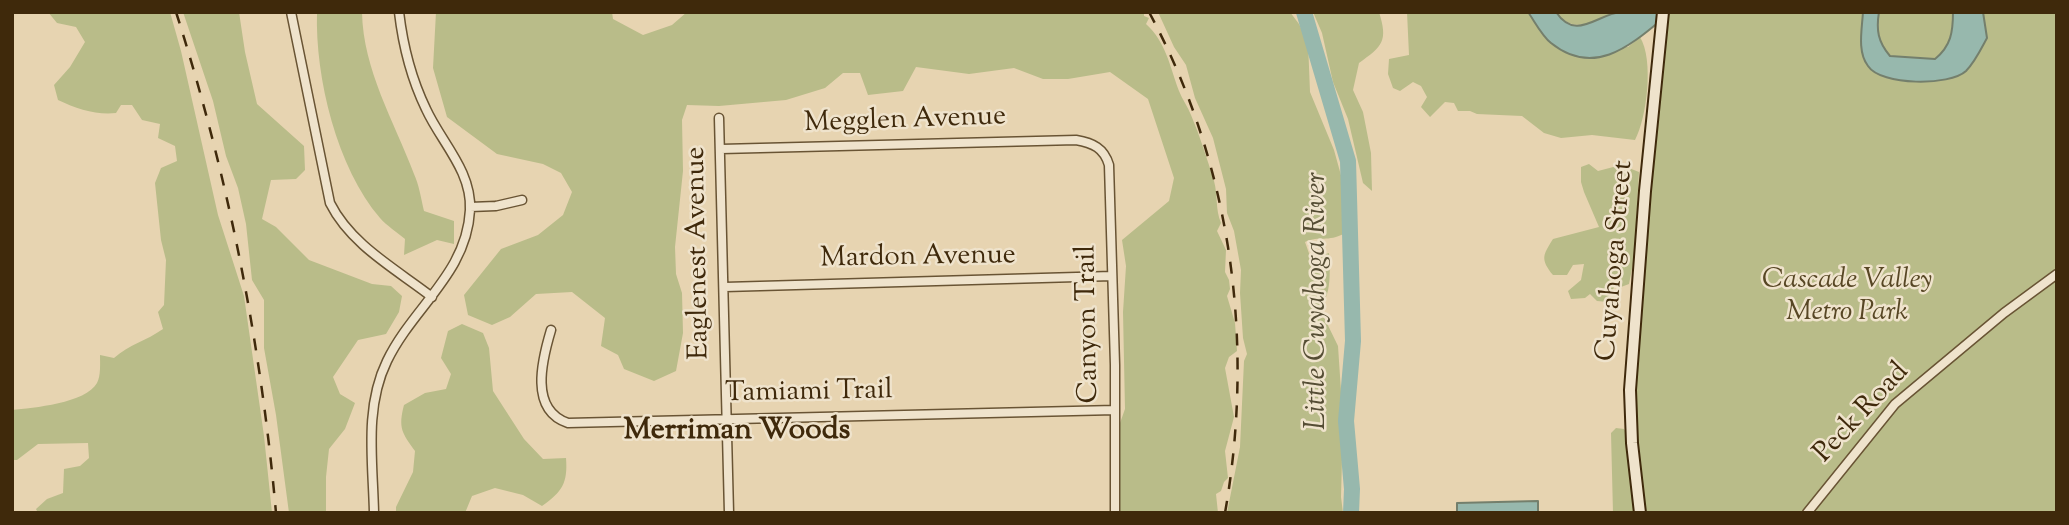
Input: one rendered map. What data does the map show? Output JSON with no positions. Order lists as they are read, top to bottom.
{
  "streets": {
    "street": [
      "Megglen Avenue",
      "Eaglenest Avenue",
      "Mardon Avenue",
      "Cuyahoga Street",
      "Canyon Trail",
      "Tamiami Trail",
      "Peck Road"
    ]
  },
  "crossings": [
    ["Megglen Avenue", "Eaglenest Avenue"],
    ["Megglen Avenue", "Canyon Trail"],
    ["Eaglenest Avenue", "Mardon Avenue"],
    ["Eaglenest Avenue", "Tamiami Trail"],
    ["Mardon Avenue", "Canyon Trail"],
    ["Canyon Trail", "Tamiami Trail"]
  ],
  "districts": ["Merriman Woods"],
  "water": ["Little Cuyahoga River"],
  "parks": ["Cascade Valley Metro Park"]
}
